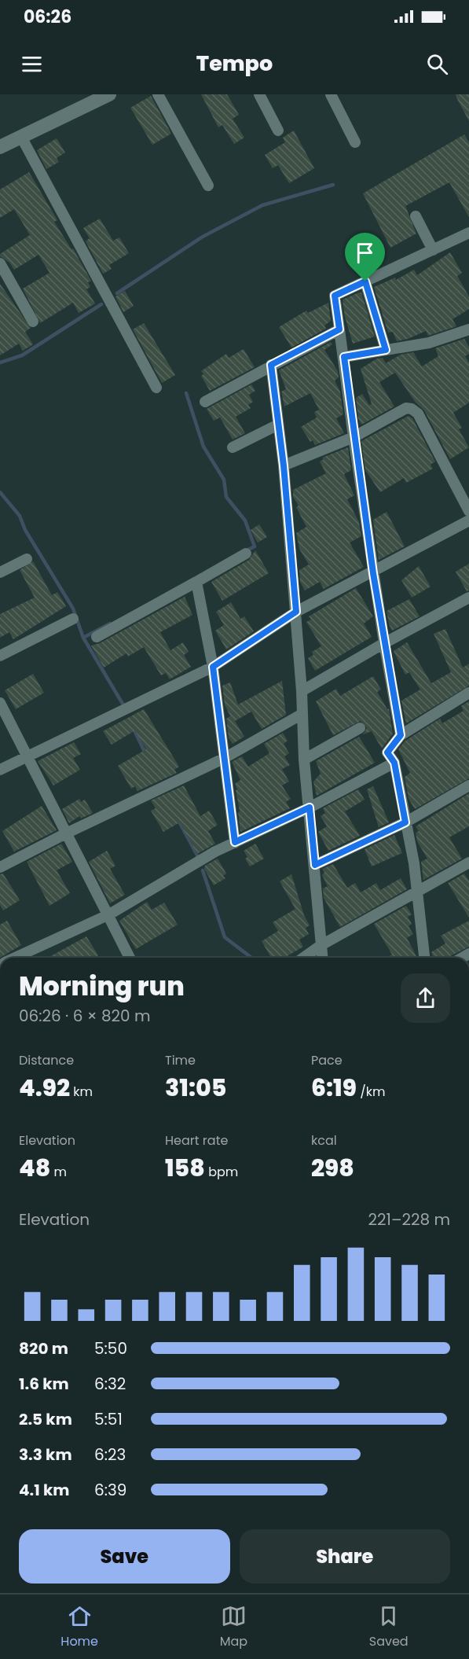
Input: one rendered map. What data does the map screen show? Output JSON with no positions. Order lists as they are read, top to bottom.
{
  "page": {
    "status": "06:26",
    "header": "Tempo",
    "heading": ["Morning run", "06:26 · 6 × 820 m"],
    "stats": [
      ["Distance", "4.92 km"],
      ["Time", "31:05"],
      ["Pace", "6:19 /km"],
      ["Elevation", "48 m"],
      ["Heart rate", "158 bpm"],
      ["kcal", "298"]
    ],
    "chart": ["Elevation", "221–228 m"],
    "list": [
      {
        "name": "820 m",
        "note": "5:50"
      },
      {
        "name": "1.6 km",
        "note": "6:32"
      },
      {
        "name": "2.5 km",
        "note": "5:51"
      },
      {
        "name": "3.3 km",
        "note": "6:23"
      },
      {
        "name": "4.1 km",
        "note": "6:39"
      }
    ],
    "buttons": ["Save", "Share"],
    "tabs": ["Home", "Map", "Saved"]
  }
}
